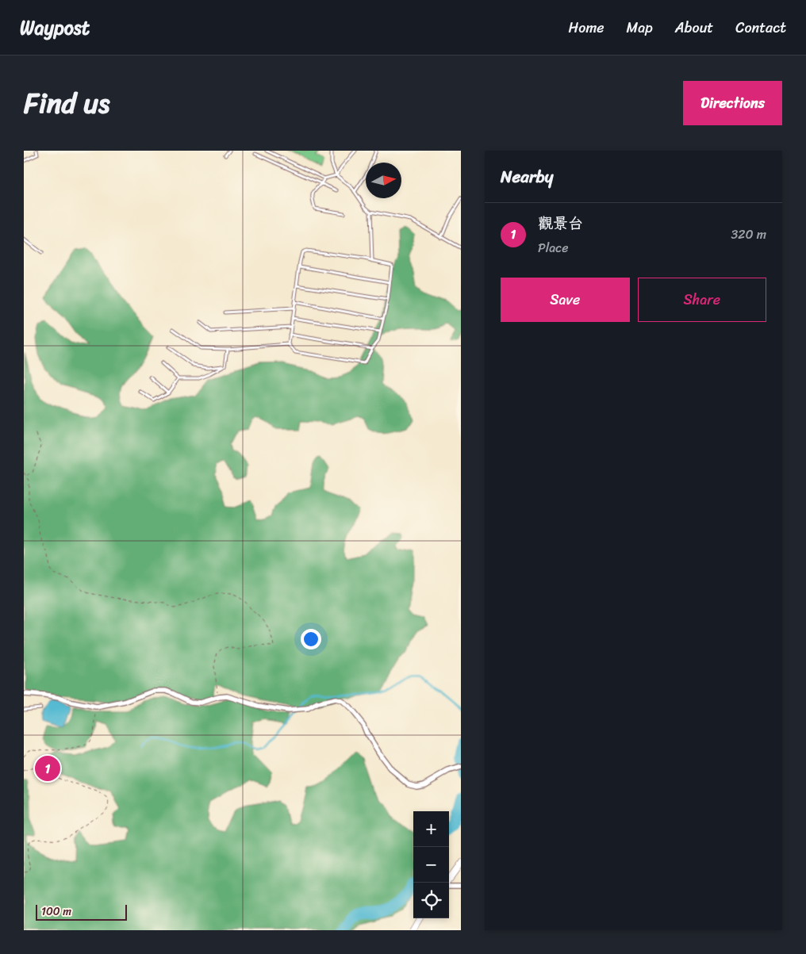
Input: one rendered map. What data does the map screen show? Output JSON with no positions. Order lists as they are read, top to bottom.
{
  "scale_bar": "100 m",
  "north": "right",
  "page": {
    "header": "Waypost",
    "nav": [
      "Home",
      "Map",
      "About",
      "Contact"
    ],
    "title": "Find us",
    "buttons": [
      "Directions",
      ["Save", "Share"]
    ],
    "heading": "Nearby",
    "list": [
      {
        "mark": "1",
        "name": "觀景台",
        "note": "Place",
        "value": "320 m"
      }
    ],
    "pins": "1",
    "map_buttons": ["+", "−"],
    "scale": "100 m"
  }
}
